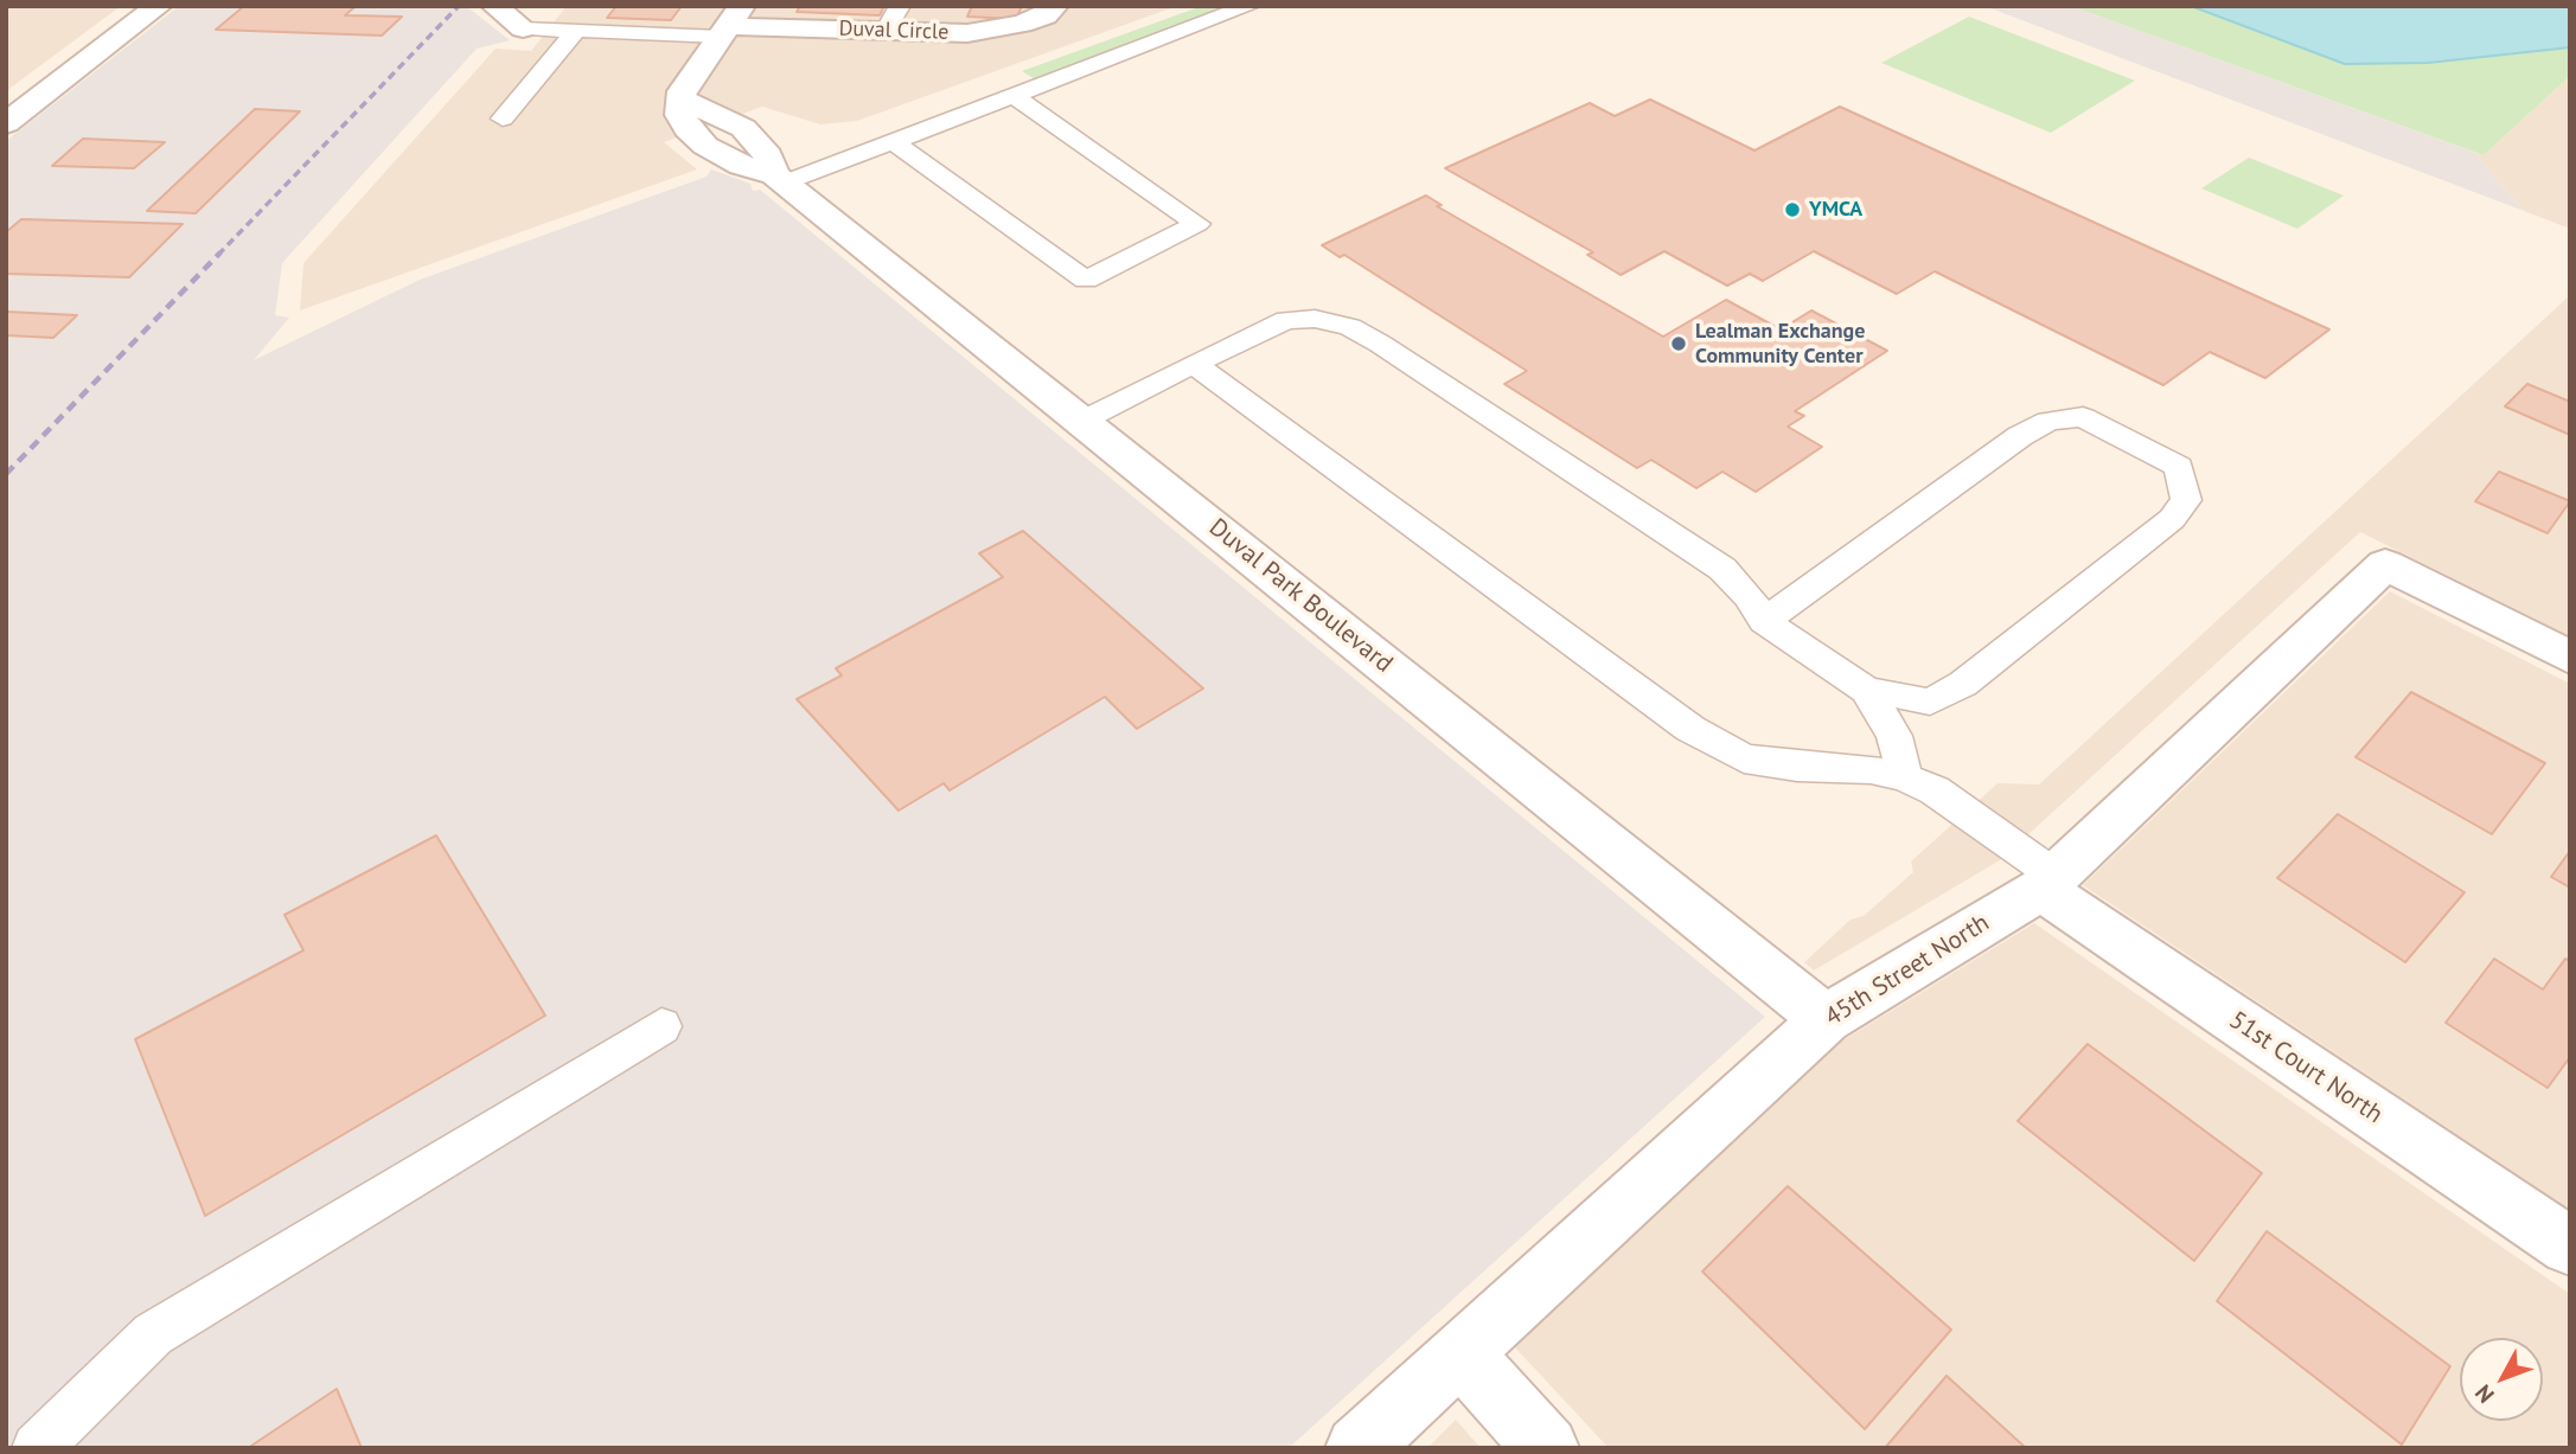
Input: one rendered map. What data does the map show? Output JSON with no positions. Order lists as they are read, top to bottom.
{
  "streets": {
    "street": [
      "Duval Circle",
      "Duval Park Boulevard",
      "45th Street North",
      "51st Court North"
    ]
  },
  "crossings": [
    ["Duval Circle", "Duval Park Boulevard"],
    ["Duval Park Boulevard", "45th Street North"],
    ["45th Street North", "51st Court North"]
  ],
  "places": ["YMCA", "Lealman Exchange Community Center"],
  "north": "bottom left"
}
